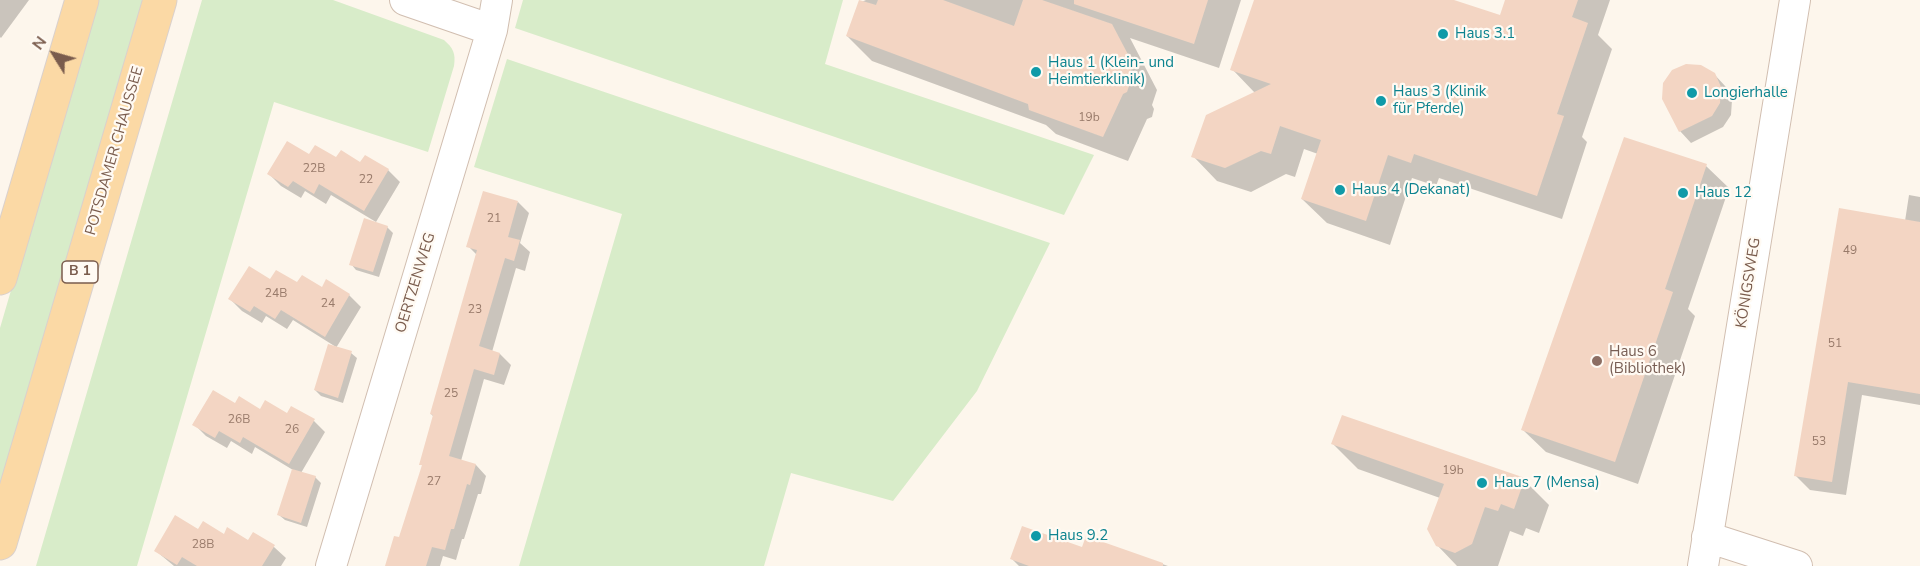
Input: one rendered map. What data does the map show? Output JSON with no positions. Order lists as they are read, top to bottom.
{
  "streets": {
    "main road": ["POTSDAMER CHAUSSEE", "B 1"],
    "street": ["OERTZENWEG", "KÖNIGSWEG"]
  },
  "places": [
    "Haus 3.1",
    "Haus 1 (Klein- und Heimtierklinik)",
    "Longierhalle",
    "Haus 3 (Klinik für Pferde)",
    "Haus 4 (Dekanat)",
    "Haus 12",
    "Haus 6 (Bibliothek)",
    "Haus 7 (Mensa)",
    "Haus 9.2"
  ],
  "house_numbers": [
    "19b",
    "22B",
    "22",
    "21",
    "49",
    "24B",
    "24",
    "23",
    "51",
    "25",
    "26B",
    "26",
    "53",
    "19b",
    "27",
    "28B"
  ],
  "north": "top left"
}
